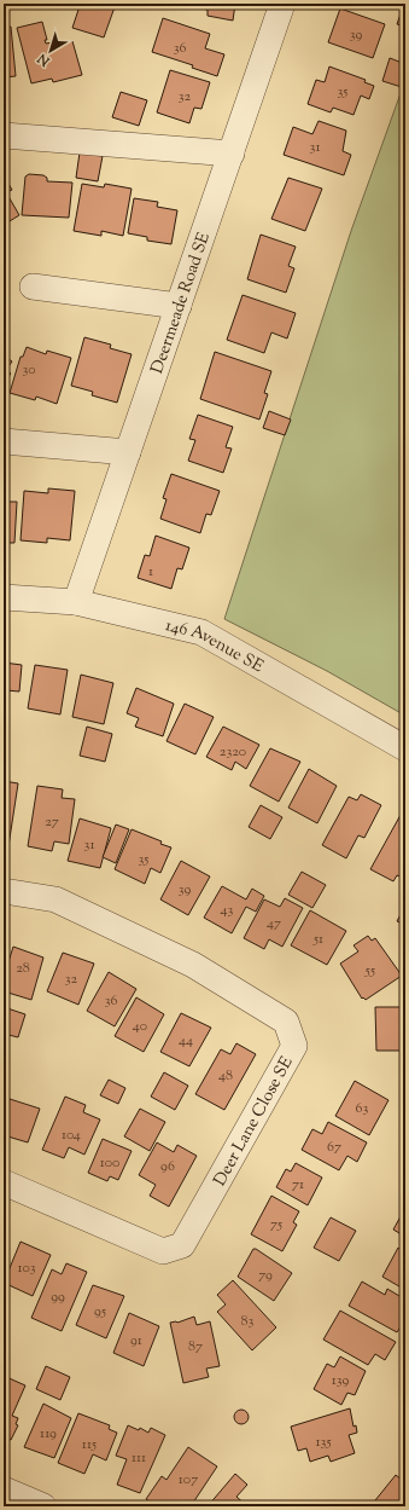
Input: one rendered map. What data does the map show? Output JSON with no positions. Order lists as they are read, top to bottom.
{
  "streets": {
    "street": ["Deermeade Road SE", "146 Avenue SE", "Deer Lane Close SE"]
  },
  "crossings": [
    ["Deermeade Road SE", "146 Avenue SE"]
  ],
  "house_numbers": [
    "39",
    "36",
    "35",
    "32",
    "31",
    "30",
    "1",
    "2320",
    "27",
    "31",
    "35",
    "39",
    "43",
    "47",
    "51",
    "28",
    "55",
    "32",
    "36",
    "40",
    "44",
    "48",
    "63",
    "104",
    "67",
    "100",
    "96",
    "71",
    "75",
    "103",
    "79",
    "99",
    "95",
    "83",
    "91",
    "87",
    "139",
    "119",
    "135",
    "115",
    "111",
    "107"
  ],
  "north": "bottom left"
}
